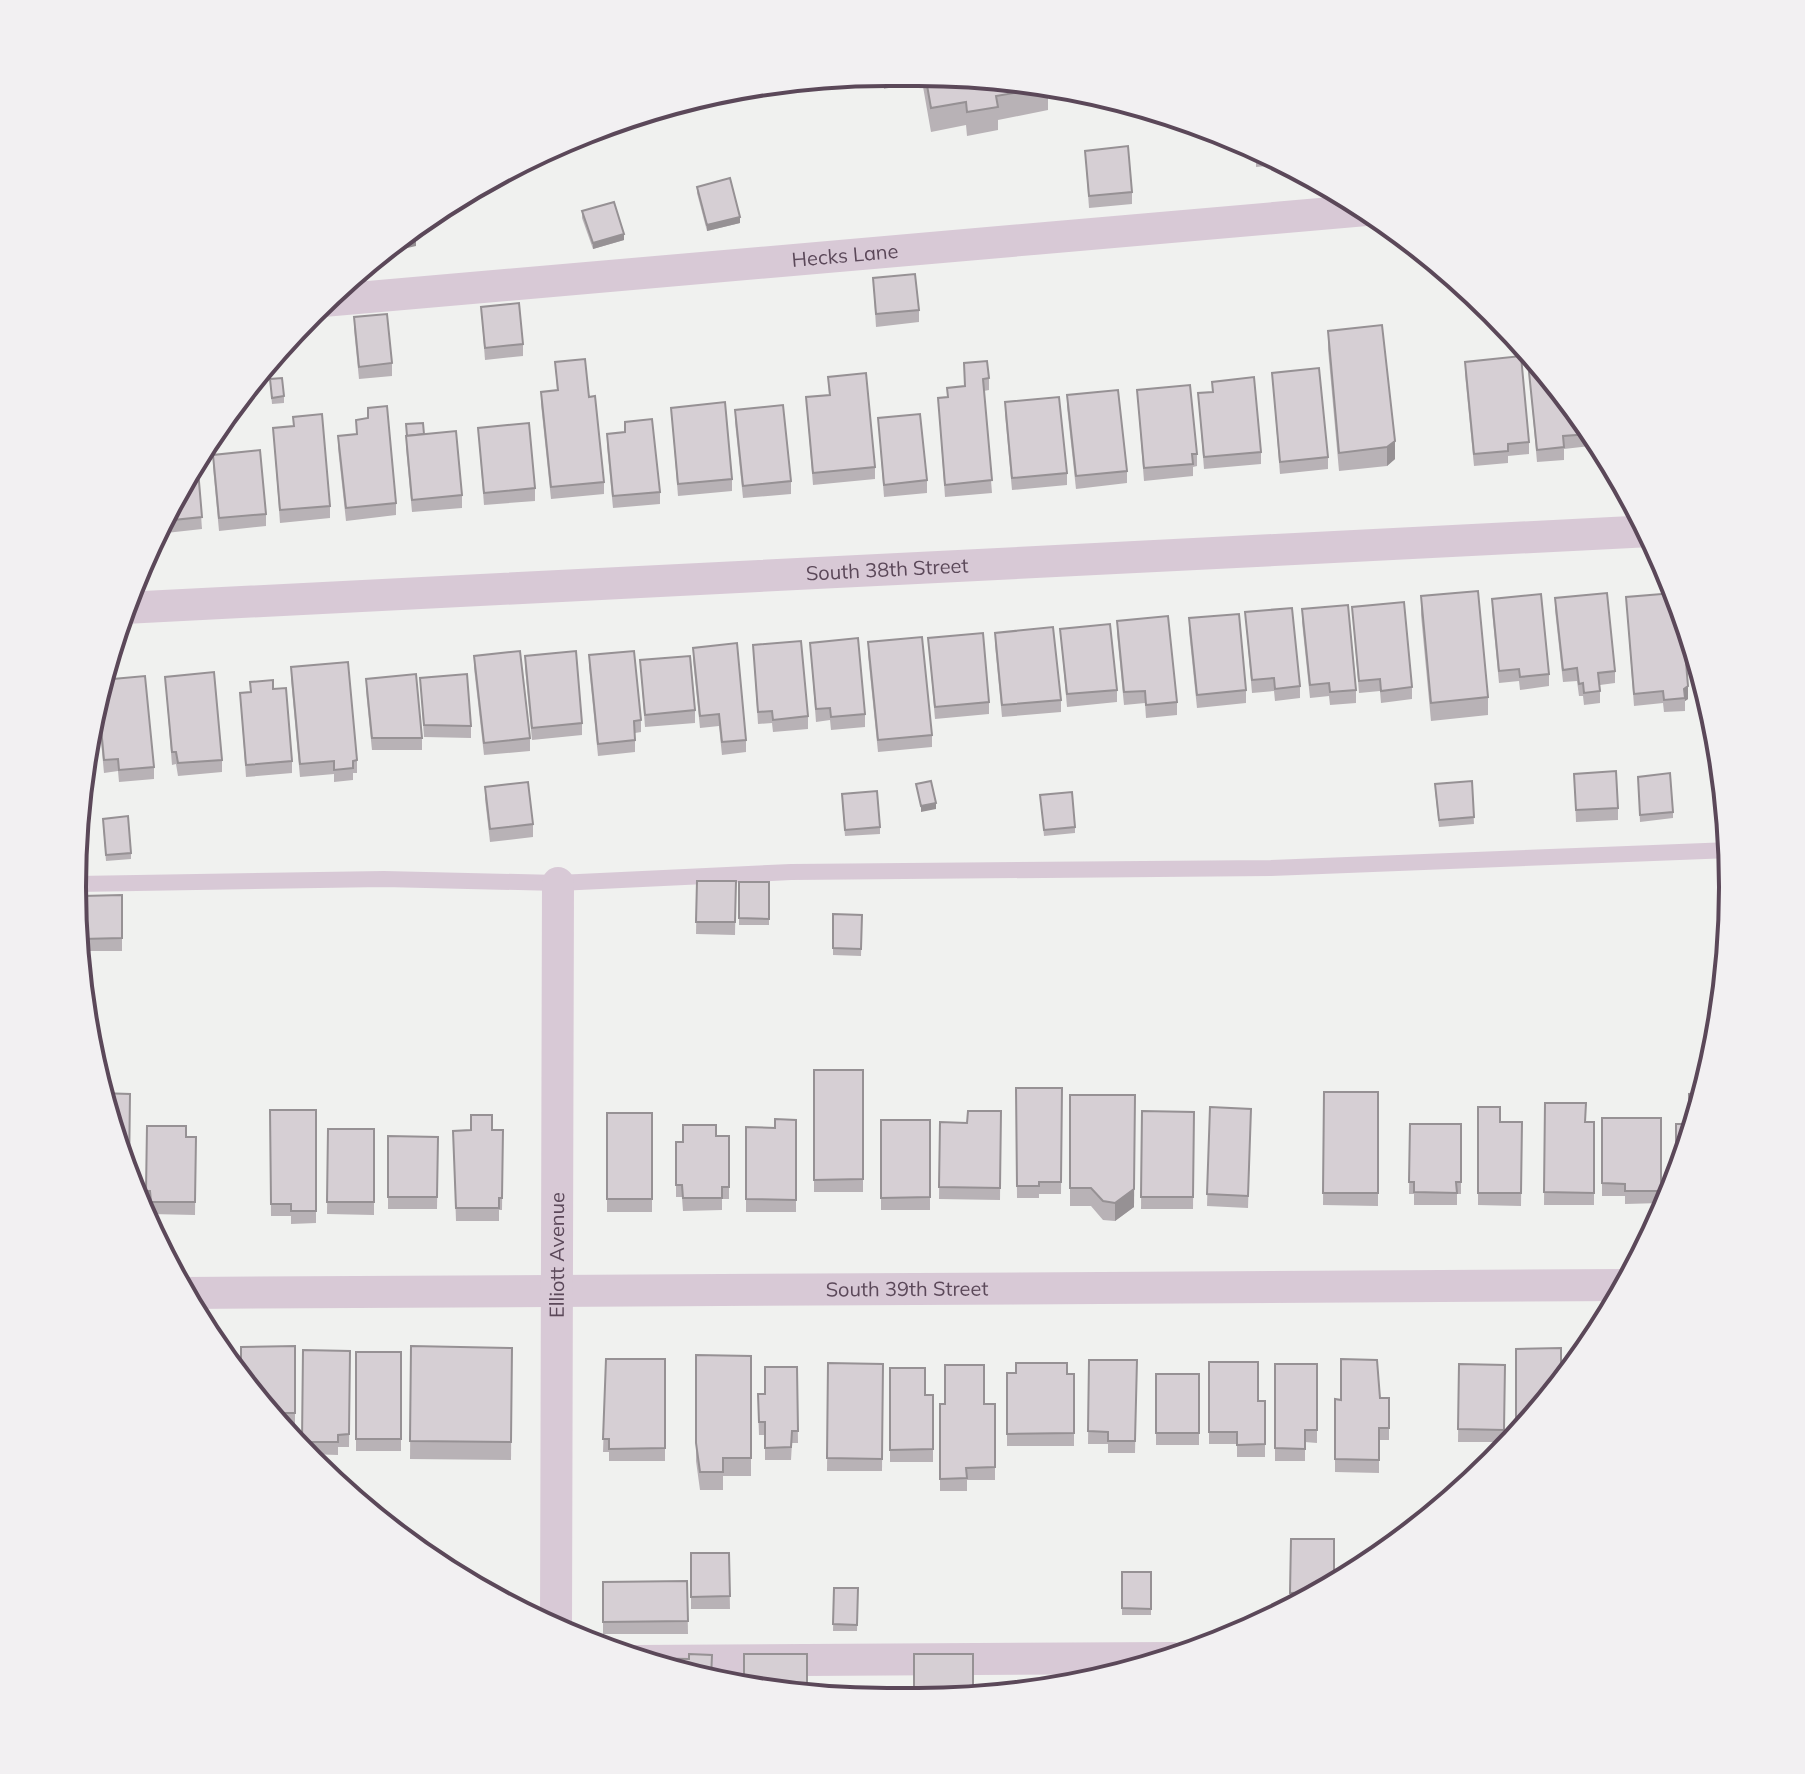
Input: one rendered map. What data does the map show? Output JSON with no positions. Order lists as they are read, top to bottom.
{
  "streets": {
    "street": [
      "Hecks Lane",
      "South 38th Street",
      "Elliott Avenue",
      "South 39th Street"
    ]
  },
  "crossings": [
    ["Elliott Avenue", "South 39th Street"]
  ]
}
